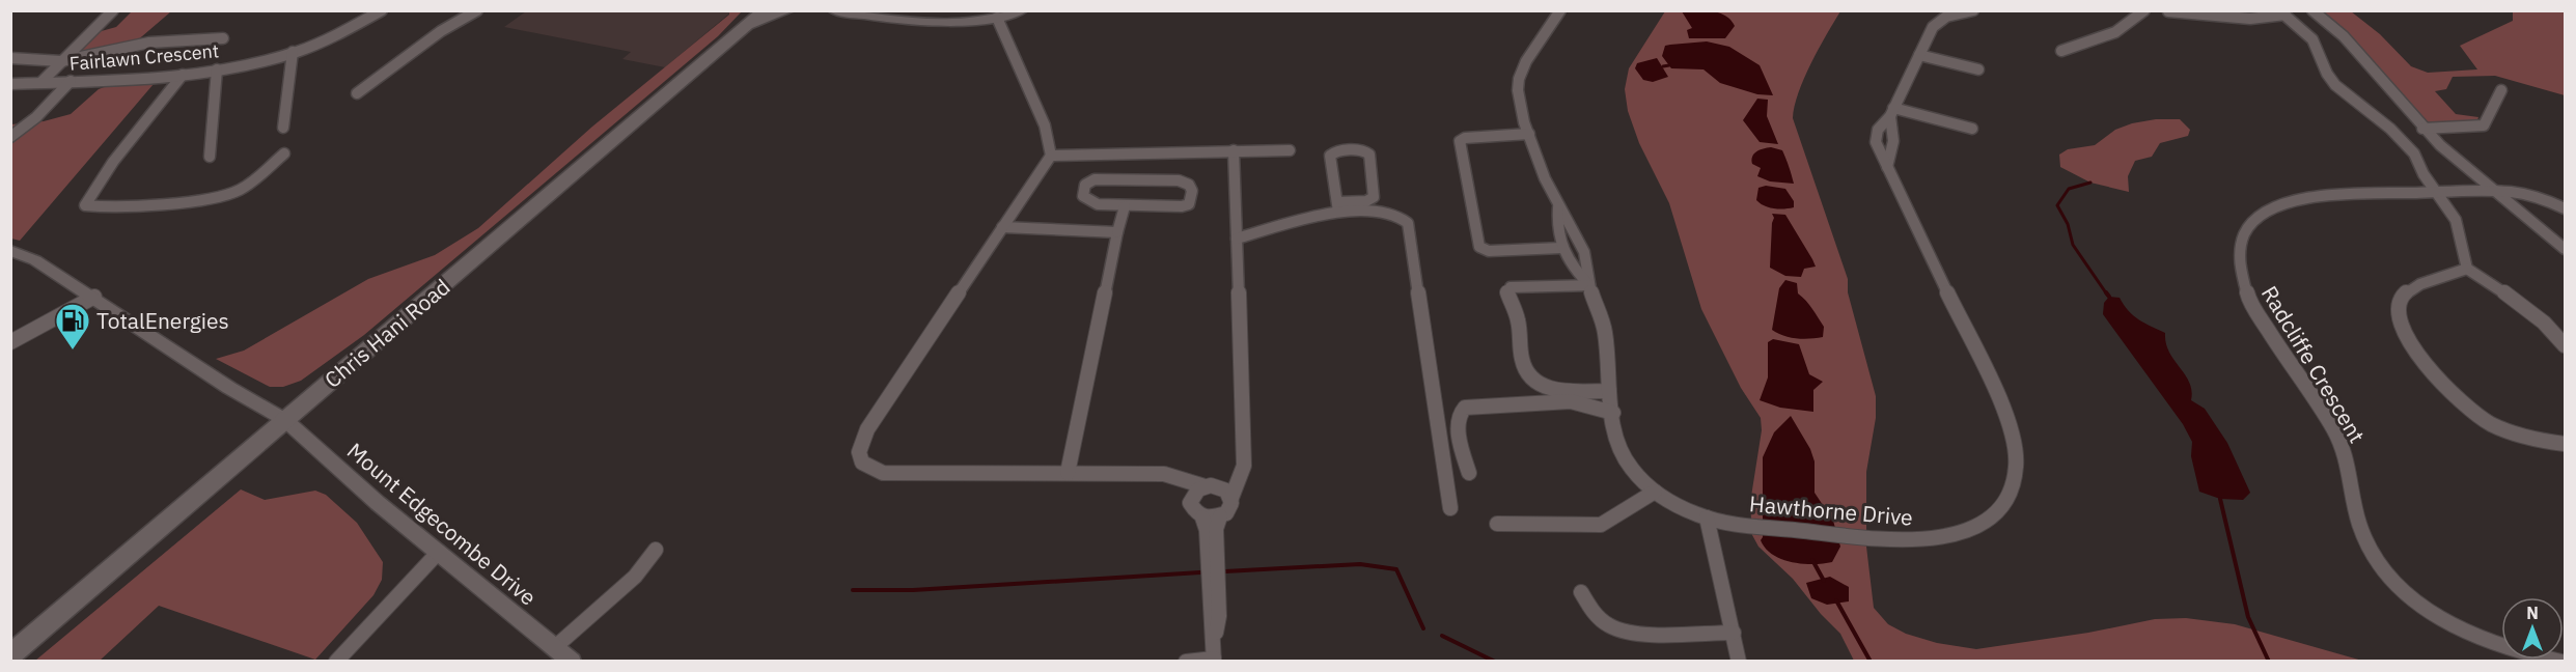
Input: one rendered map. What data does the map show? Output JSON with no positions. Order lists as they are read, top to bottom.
{
  "streets": {
    "main road": ["Chris Hani Road"],
    "street": [
      "Fairlawn Crescent",
      "Radcliffe Crescent",
      "Hawthorne Drive",
      "Mount Edgecombe Drive"
    ]
  },
  "crossings": [
    ["Chris Hani Road", "Mount Edgecombe Drive"]
  ],
  "places": {
    "fuel station": ["TotalEnergies"]
  },
  "north": "top"
}
